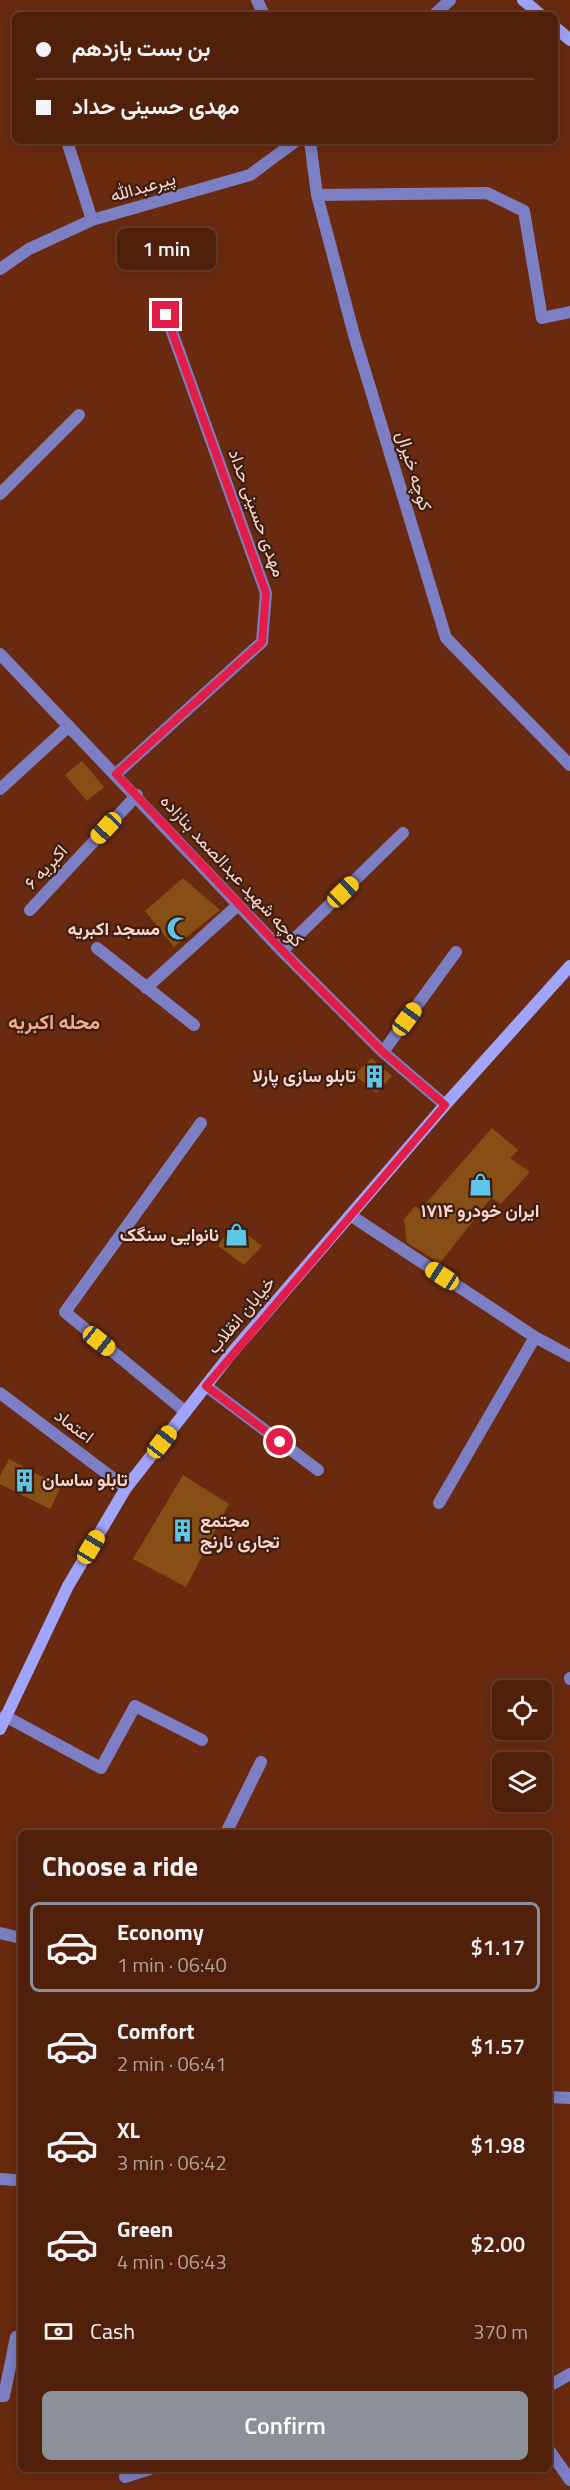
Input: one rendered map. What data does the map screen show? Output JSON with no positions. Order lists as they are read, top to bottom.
{
  "streets": {
    "main road": ["خیابان انقلاب"],
    "street": [
      "پیرعبدالله",
      "کوچه خیرال",
      "مهدی حسینی حداد",
      "اکبریه ۶",
      "کوچه شهید عبدالصمد بنازاده",
      "اعتماد"
    ]
  },
  "crossings": [
    ["مهدی حسینی حداد", "کوچه شهید عبدالصمد بنازاده"],
    ["اکبریه ۶", "کوچه شهید عبدالصمد بنازاده"],
    ["کوچه شهید عبدالصمد بنازاده", "خیابان انقلاب"],
    ["خیابان انقلاب", "اعتماد"]
  ],
  "districts": ["محله اکبریه"],
  "places": {
    "mosque": ["مسجد اکبریه"],
    "building": ["تابلو سازی پارلا", "تابلو ساسان", "مجتمع تجاری نارنج"],
    "shop": ["ایران خودرو ۱۷۱۴", "نانوایی سنگک"]
  },
  "page": {
    "banner": ["بن بست یازدهم", "مهدی حسینی حداد"],
    "bubble": "1 min",
    "heading": "Choose a ride",
    "list": [
      {
        "name": "Economy",
        "note": "1 min · 06:40",
        "value": "$1.17"
      },
      {
        "name": "Comfort",
        "note": "2 min · 06:41",
        "value": "$1.57"
      },
      {
        "name": "XL",
        "note": "3 min · 06:42",
        "value": "$1.98"
      },
      {
        "name": "Green",
        "note": "4 min · 06:43",
        "value": "$2.00"
      }
    ],
    "pay": ["Cash", "370 m"],
    "buttons": "Confirm"
  }
}
